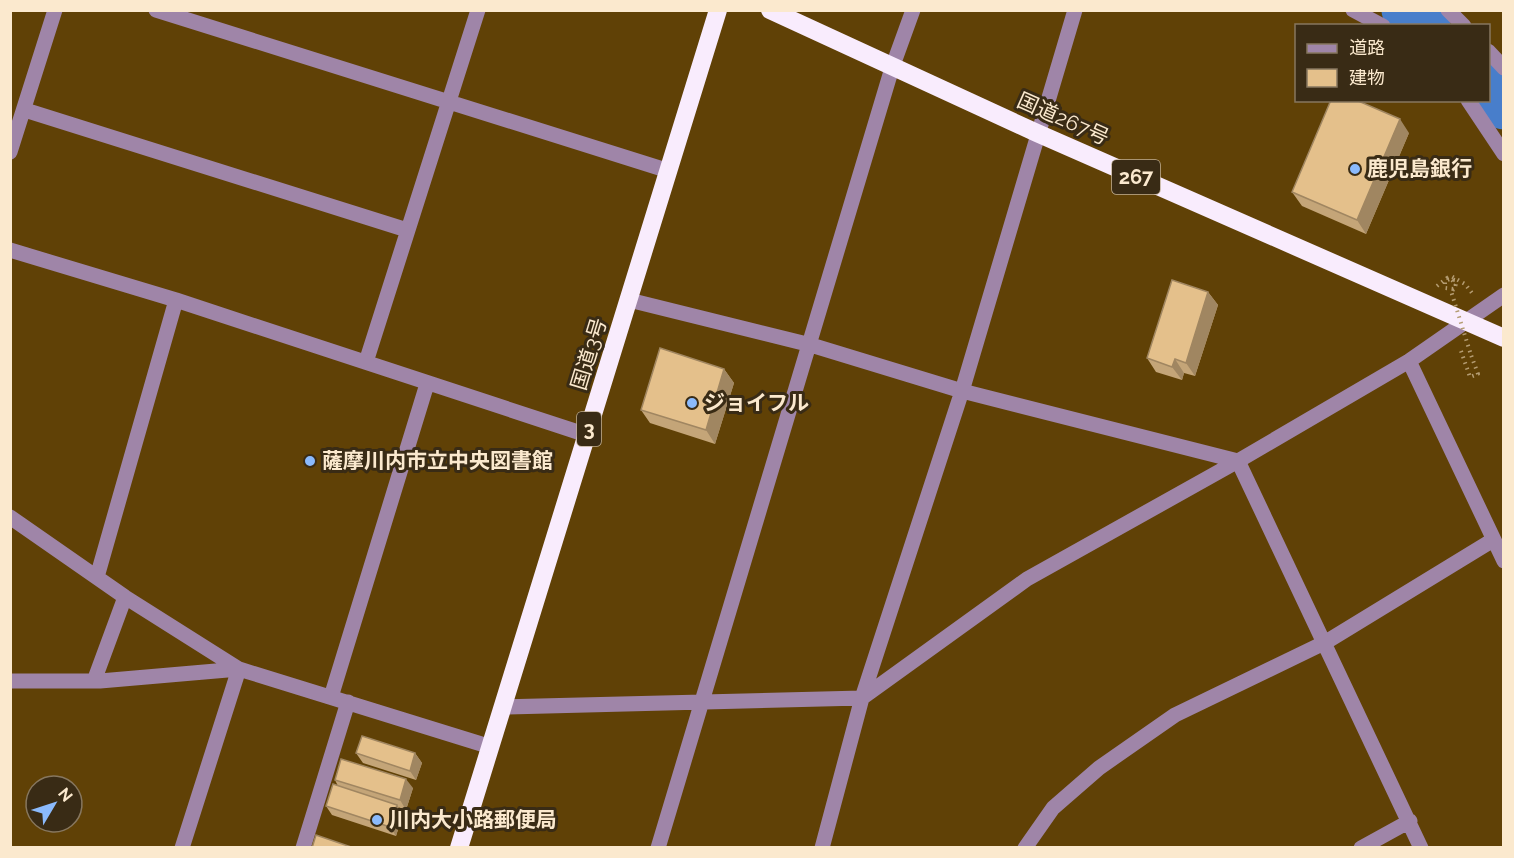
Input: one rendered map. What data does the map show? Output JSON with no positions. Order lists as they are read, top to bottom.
{
  "streets": {
    "highway": [
      "国道267号",
      "267",
      "国道3号",
      "3"
    ]
  },
  "places": [
    "鹿児島銀行",
    "ジョイフル",
    "薩摩川内市立中央図書館",
    "川内大小路郵便局"
  ],
  "legend": ["道路", "建物"],
  "north": "top right"
}
